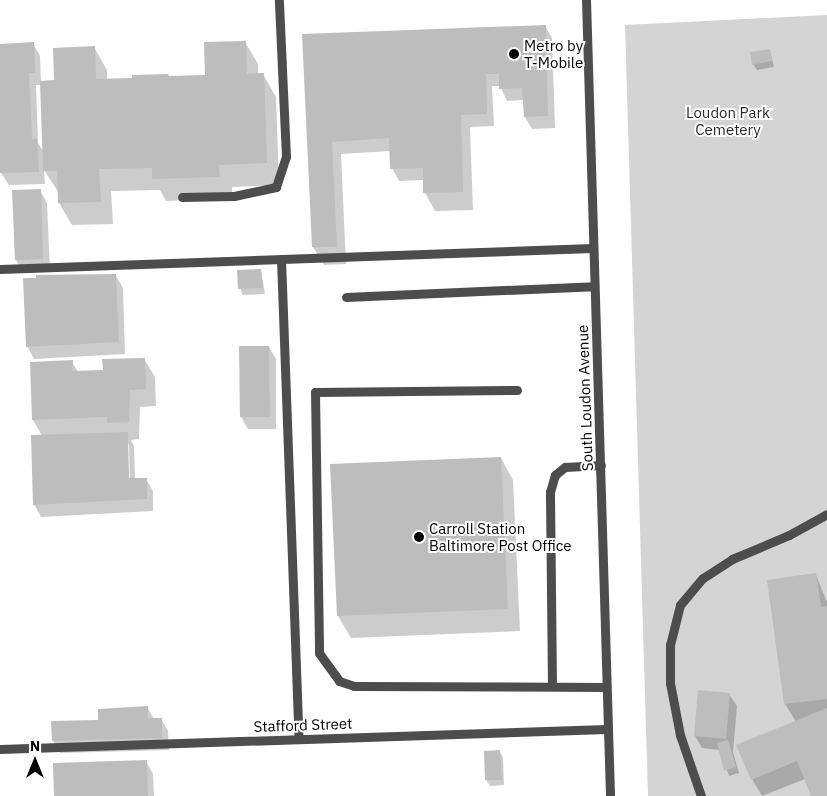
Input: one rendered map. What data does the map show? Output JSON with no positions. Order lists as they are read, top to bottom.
{
  "streets": {
    "street": ["South Loudon Avenue", "Stafford Street"]
  },
  "crossings": [
    ["South Loudon Avenue", "Stafford Street"]
  ],
  "parks": ["Loudon Park Cemetery"],
  "places": ["Metro by T-Mobile", "Carroll Station Baltimore Post Office"],
  "north": "top"
}
